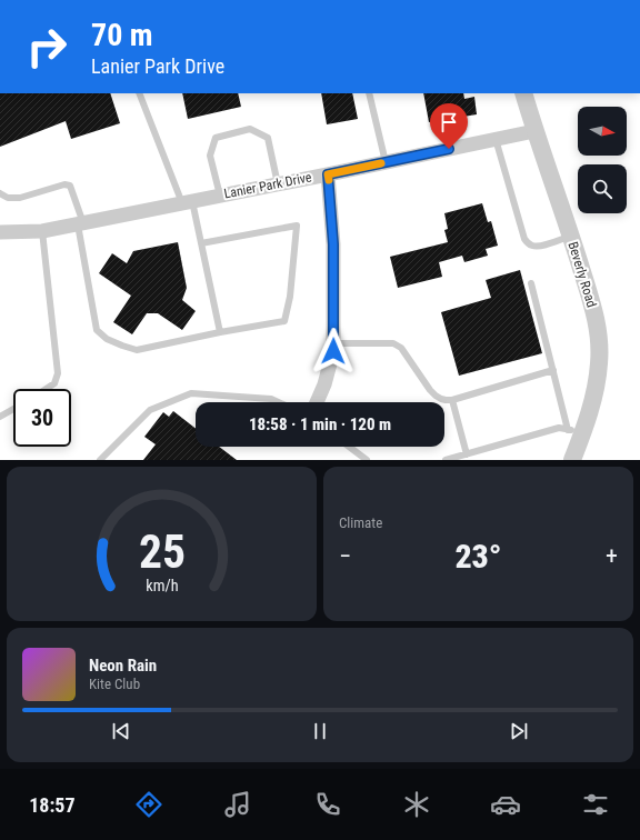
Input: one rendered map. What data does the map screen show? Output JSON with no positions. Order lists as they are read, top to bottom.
{
  "streets": {
    "street": ["Lanier Park Drive", "Beverly Road"]
  },
  "crossings": [
    ["Lanier Park Drive", "Beverly Road"]
  ],
  "north": "right",
  "page": {
    "turn": ["70 m", "Lanier Park Drive"],
    "limit": "30",
    "trip": "18:58 · 1 min · 120 m",
    "tile": "Climate",
    "heat": ["−", "23°", "+"],
    "song": ["Neon Rain", "Kite Club"],
    "tabs": "18:57",
    "gauge": ["25", "km/h"]
  }
}
